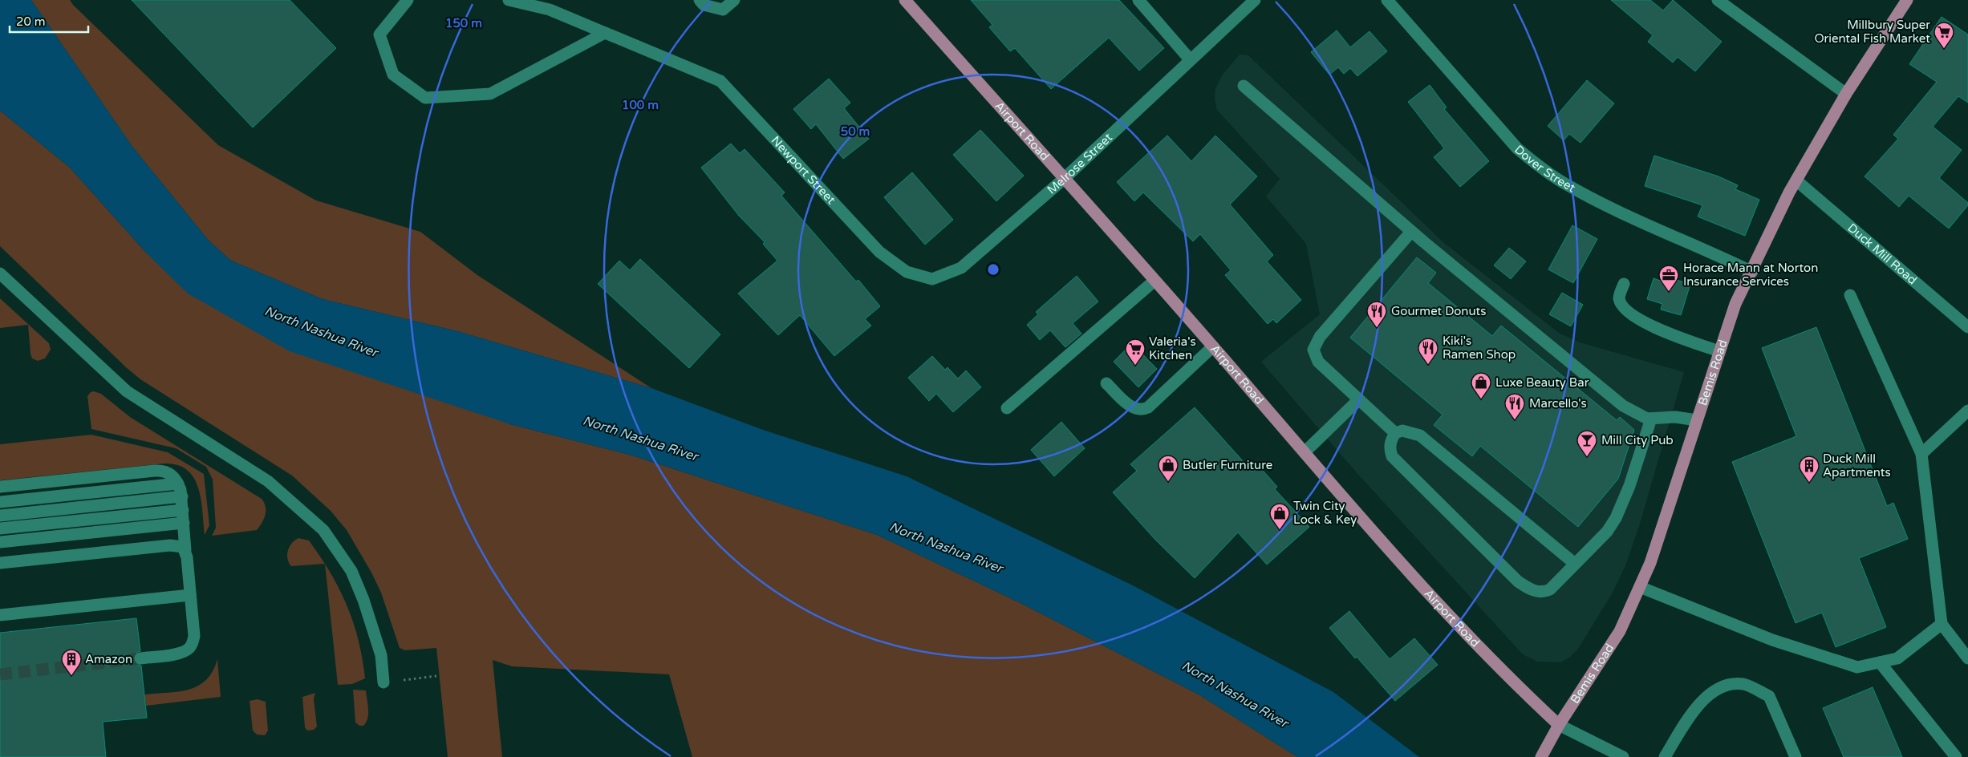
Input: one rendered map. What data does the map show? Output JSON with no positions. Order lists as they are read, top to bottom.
{
  "streets": {
    "main road": ["Airport Road", "Bemis Road"],
    "street": [
      "Melrose Street",
      "Dover Street",
      "Newport Street",
      "Duck Mill Road"
    ]
  },
  "crossings": [
    ["Airport Road", "Melrose Street"],
    ["Airport Road", "Bemis Road"],
    ["Melrose Street", "Newport Street"],
    ["Dover Street", "Bemis Road"],
    ["Duck Mill Road", "Bemis Road"]
  ],
  "water": ["North Nashua River"],
  "places": {
    "supermarket": ["Millbury Super Oriental Fish Market", "Valeria's Kitchen"],
    "office": ["Horace Mann at Norton Insurance Services"],
    "restaurant": ["Gourmet Donuts", "Kiki's Ramen Shop", "Marcello's"],
    "shop": ["Luxe Beauty Bar", "Butler Furniture", "Twin City Lock & Key"],
    "bar": ["Mill City Pub"],
    "building": ["Duck Mill Apartments", "Amazon"]
  },
  "scale_bar": "20 m",
  "rings": ["150 m", "100 m", "50 m"]
}
